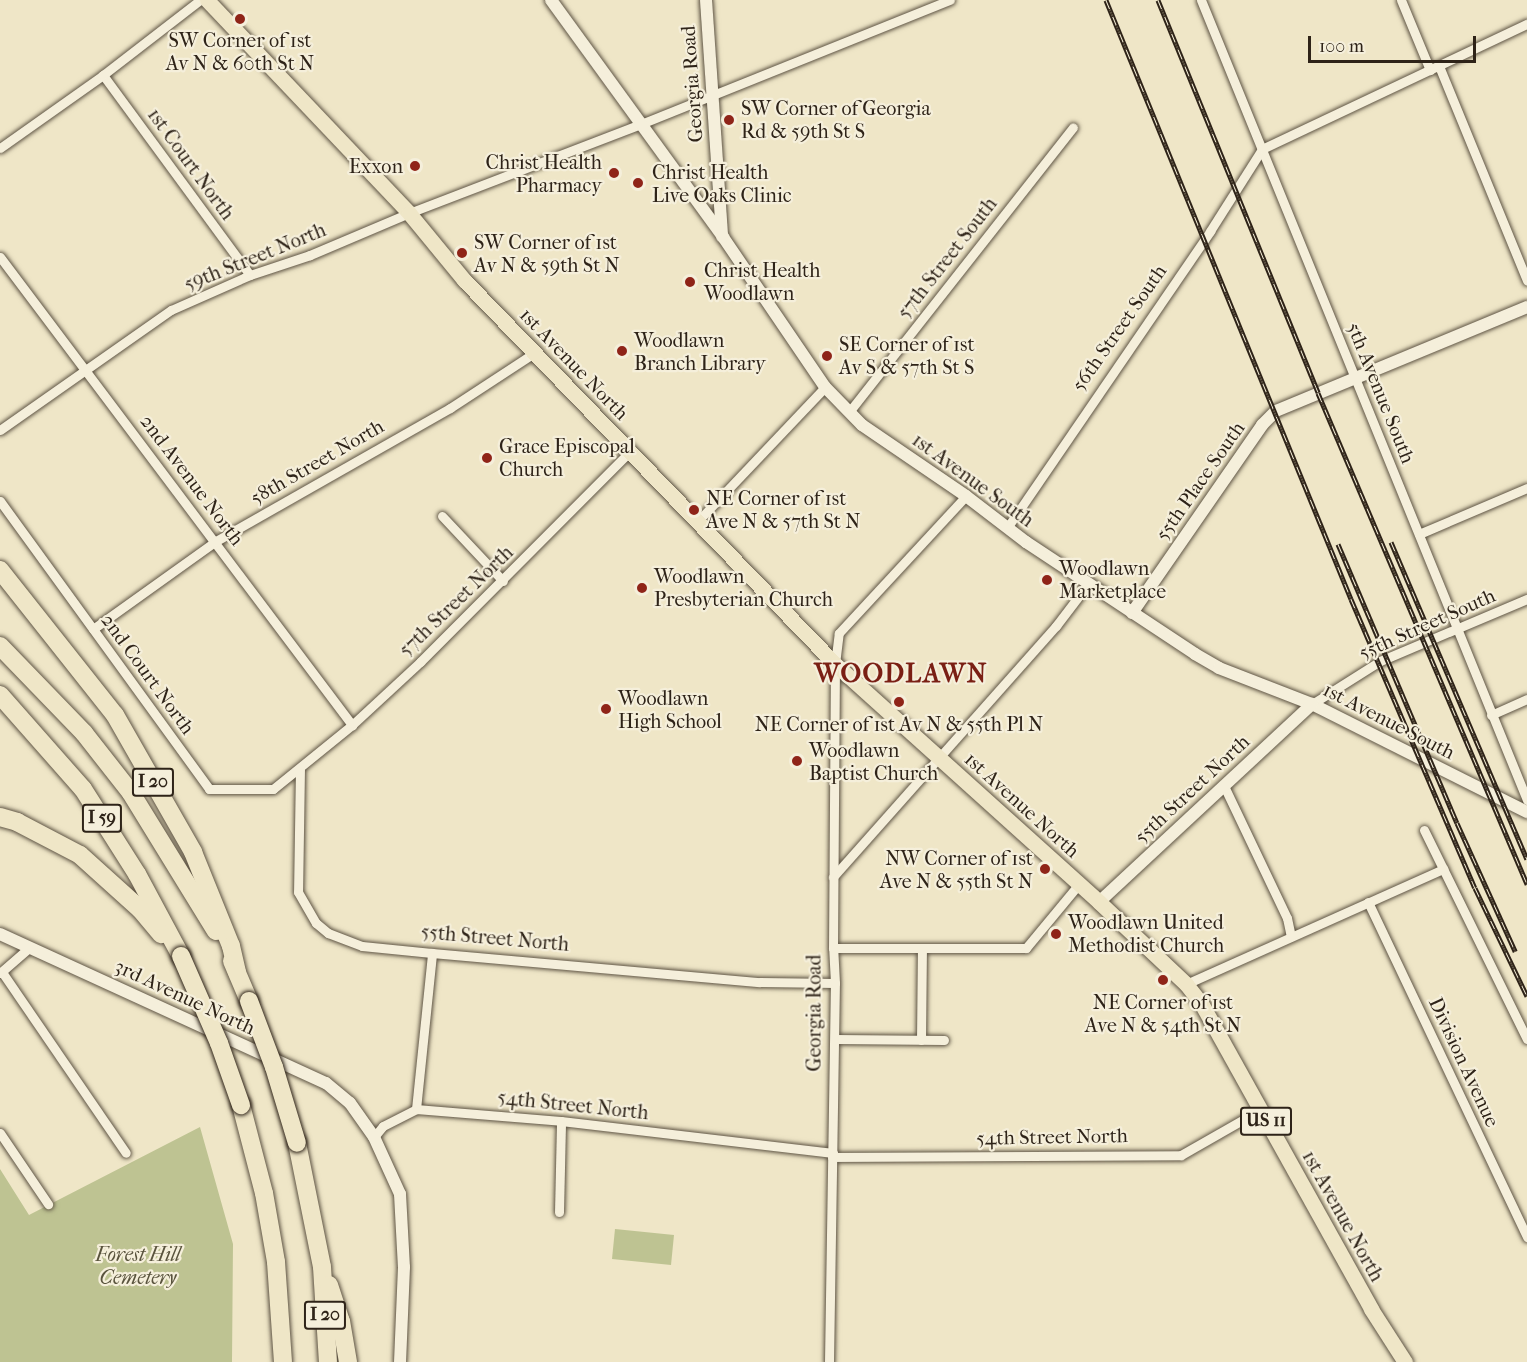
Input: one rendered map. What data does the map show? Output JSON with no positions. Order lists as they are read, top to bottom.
{
  "streets": {
    "highway": ["I 20", "I 59"],
    "main road": ["1st Avenue North", "US 11"],
    "street": [
      "Georgia Road",
      "1st Court North",
      "59th Street North",
      "57th Street South",
      "56th Street South",
      "5th Avenue South",
      "58th Street North",
      "2nd Avenue North",
      "1st Avenue South",
      "55th Place South",
      "57th Street North",
      "55th Street South",
      "2nd Court North",
      "55th Street North",
      "3rd Avenue North",
      "Division Avenue",
      "54th Street North"
    ]
  },
  "crossings": [
    ["Georgia Road", "59th Street North"],
    ["Georgia Road", "1st Avenue North"],
    ["Georgia Road", "1st Avenue South"],
    ["Georgia Road", "55th Street North"],
    ["Georgia Road", "54th Street North"],
    ["1st Court North", "59th Street North"],
    ["59th Street North", "1st Avenue North"],
    ["59th Street North", "2nd Avenue North"],
    ["59th Street North", "1st Avenue South"],
    ["57th Street South", "1st Avenue South"],
    ["56th Street South", "5th Avenue South"],
    ["56th Street South", "1st Avenue South"],
    ["1st Avenue North", "58th Street North"],
    ["1st Avenue North", "57th Street North"],
    ["1st Avenue North", "55th Street North"],
    ["1st Avenue North", "54th Street North"],
    ["5th Avenue South", "55th Place South"],
    ["5th Avenue South", "55th Street South"],
    ["58th Street North", "2nd Avenue North"],
    ["58th Street North", "2nd Court North"],
    ["2nd Avenue North", "57th Street North"],
    ["1st Avenue South", "55th Place South"],
    ["1st Avenue South", "55th Street South"],
    ["1st Avenue South", "55th Street North"],
    ["57th Street North", "2nd Court North"],
    ["57th Street North", "55th Street North"],
    ["55th Street South", "55th Street North"],
    ["2nd Court North", "55th Street North"],
    ["I 20", "I 59"]
  ],
  "districts": ["WOODLAWN"],
  "parks": ["Forest Hill Cemetery"],
  "places": [
    "SW Corner of 1st Av N & 60th St N",
    "SW Corner of Georgia Rd & 59th St S",
    "Exxon",
    "Christ Health Pharmacy",
    "Christ Health Live Oaks Clinic",
    "SW Corner of 1st Av N & 59th St N",
    "Christ Health Woodlawn",
    "Woodlawn Branch Library",
    "SE Corner of 1st Av S & 57th St S",
    "Grace Episcopal Church",
    "NE Corner of 1st Ave N & 57th St N",
    "Woodlawn Marketplace",
    "Woodlawn Presbyterian Church",
    "NE Corner of 1st Av N & 55th Pl N",
    "Woodlawn High School",
    "Woodlawn Baptist Church",
    "NW Corner of 1st Ave N & 55th St N",
    "Woodlawn United Methodist Church",
    "NE Corner of 1st Ave N & 54th St N"
  ],
  "scale_bar": "100 m"
}
